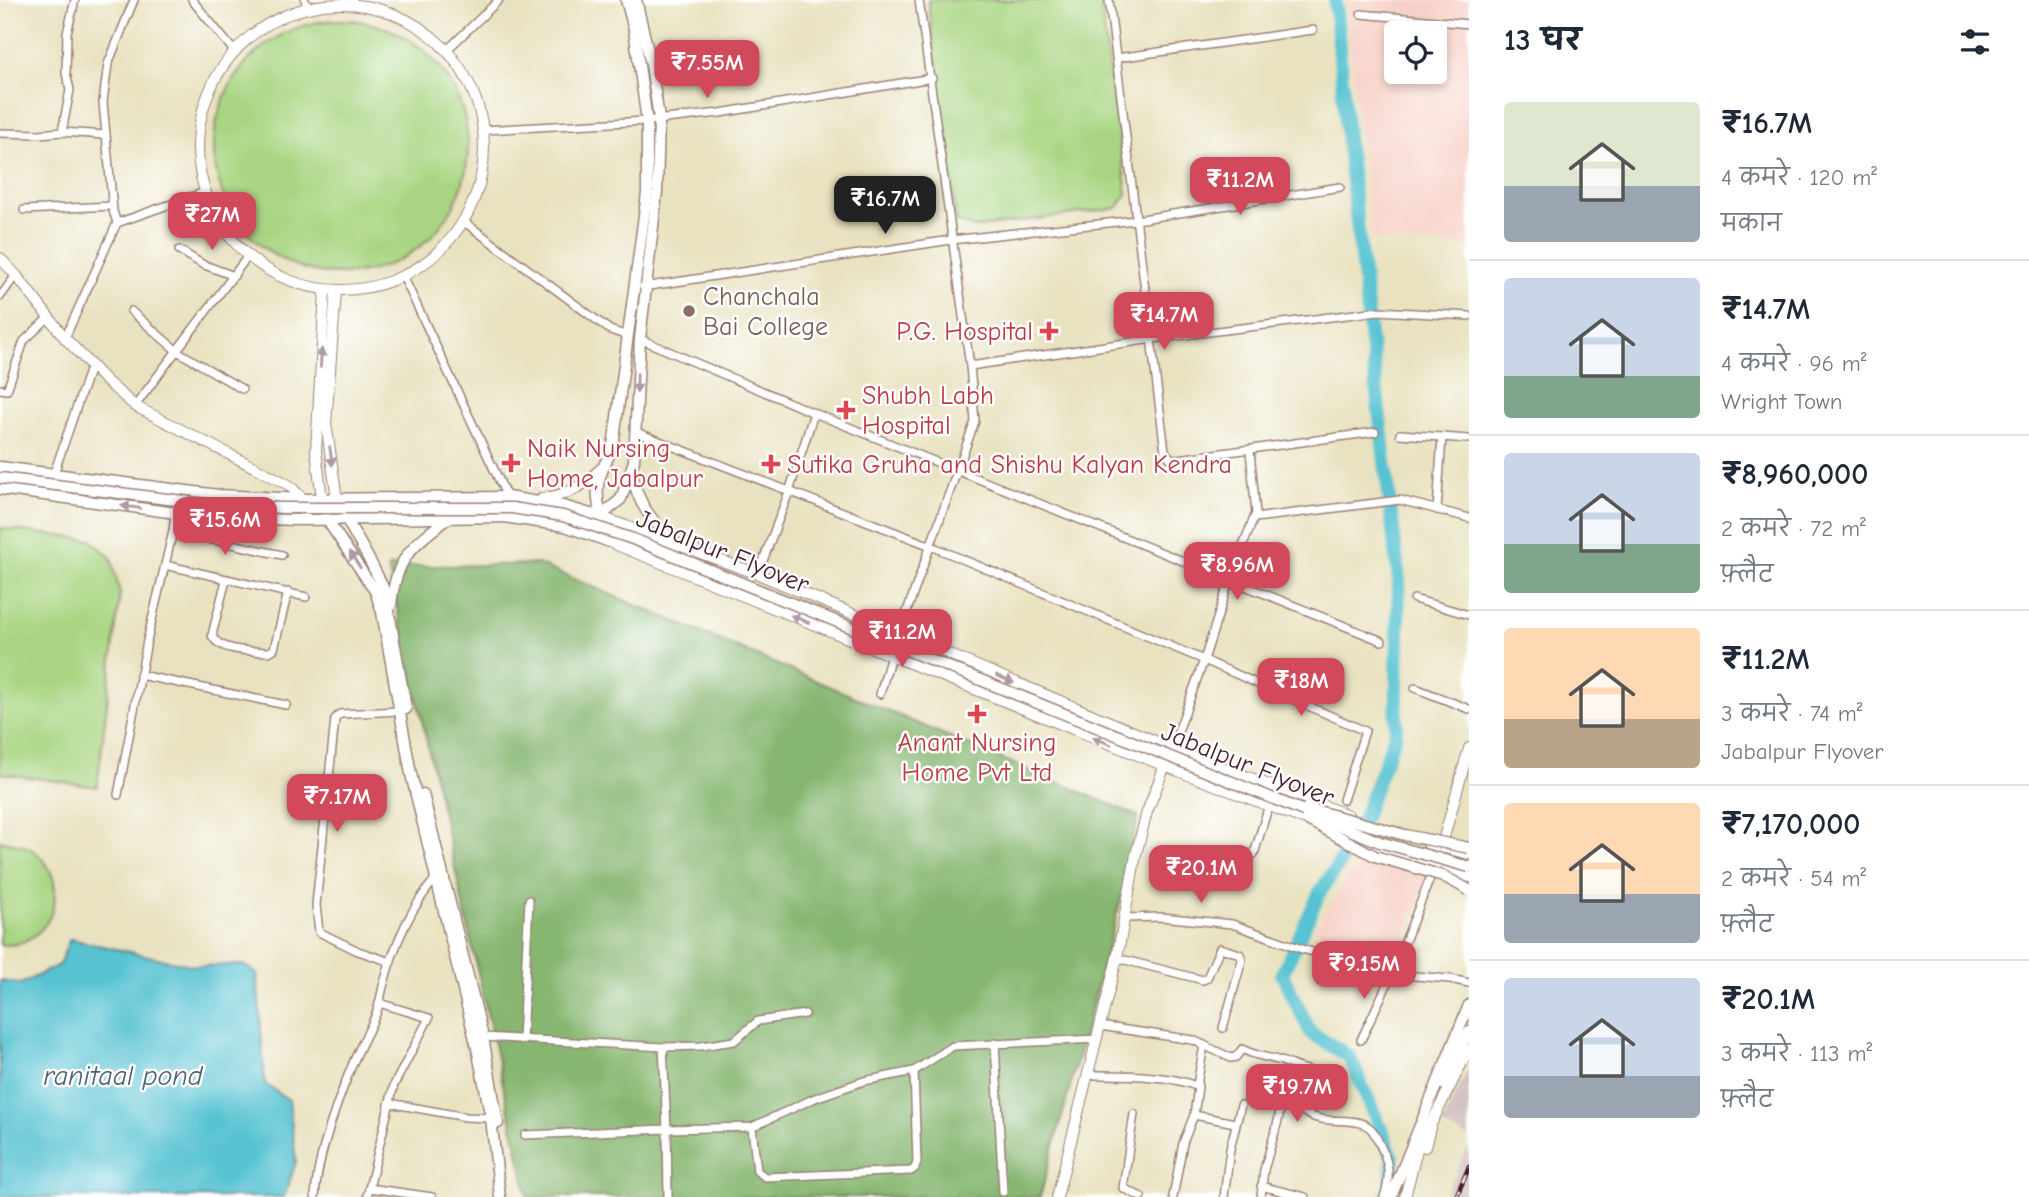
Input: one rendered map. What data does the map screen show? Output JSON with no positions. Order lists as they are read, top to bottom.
{
  "streets": {
    "main road": ["Jabalpur Flyover"]
  },
  "water": ["ranitaal pond"],
  "places": {
    "other": ["Chanchala Bai College"],
    "health": [
      "P.G. Hospital",
      "Shubh Labh Hospital",
      "Naik Nursing Home, Jabalpur",
      "Sutika Gruha and Shishu Kalyan Kendra",
      "Anant Nursing Home Pvt Ltd"
    ]
  },
  "page": {
    "heading": "13 घर",
    "price": [
      "₹7.55M",
      "₹11.2M",
      "₹16.7M",
      "₹27M",
      "₹14.7M",
      "₹15.6M",
      "₹8.96M",
      "₹11.2M",
      "₹18M",
      "₹7.17M",
      "₹20.1M",
      "₹9.15M",
      "₹19.7M"
    ],
    "list": [
      {
        "name": "₹16.7M",
        "note": "4 कमरे · 120 m² · मकान"
      },
      {
        "name": "₹14.7M",
        "note": "4 कमरे · 96 m² · Wright Town"
      },
      {
        "name": "₹8,960,000",
        "note": "2 कमरे · 72 m² · फ़्लैट"
      },
      {
        "name": "₹11.2M",
        "note": "3 कमरे · 74 m² · Jabalpur Flyover"
      },
      {
        "name": "₹7,170,000",
        "note": "2 कमरे · 54 m² · फ़्लैट"
      },
      {
        "name": "₹20.1M",
        "note": "3 कमरे · 113 m² · फ़्लैट"
      }
    ]
  }
}
